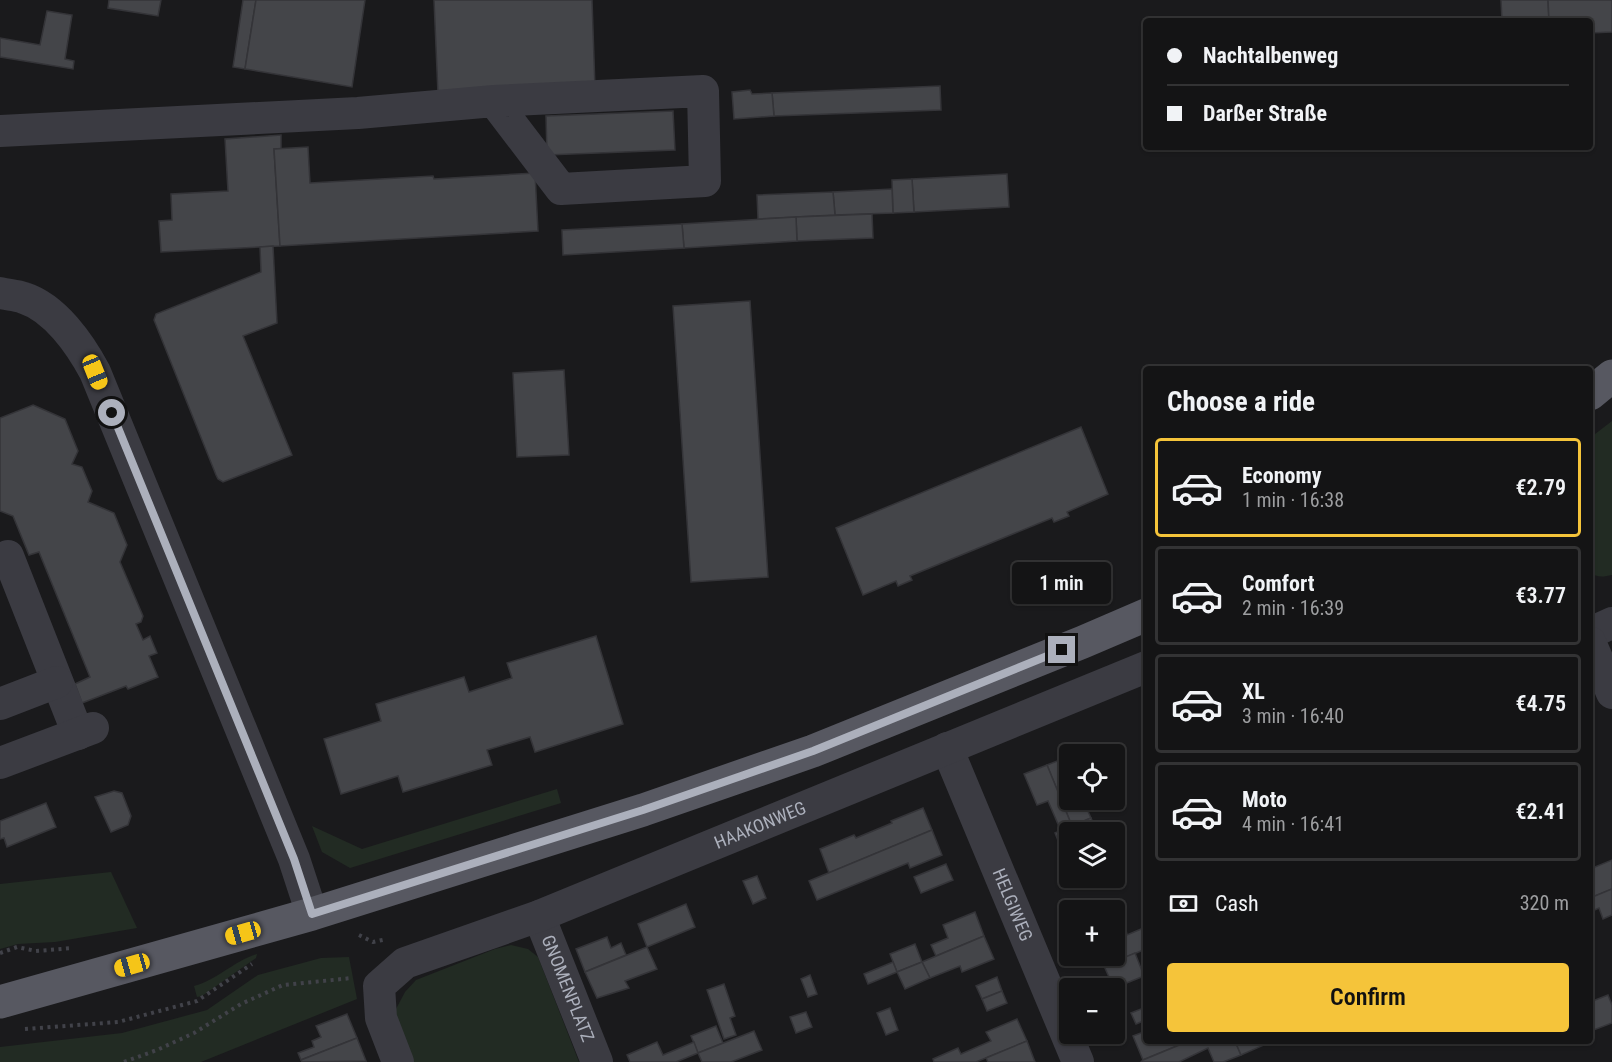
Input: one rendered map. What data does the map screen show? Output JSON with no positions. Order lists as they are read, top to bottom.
{
  "streets": {
    "street": ["HAAKONWEG", "HELGIWEG", "GNOMENPLATZ"]
  },
  "crossings": [
    ["HAAKONWEG", "HELGIWEG"],
    ["HAAKONWEG", "GNOMENPLATZ"]
  ],
  "page": {
    "banner": ["Nachtalbenweg", "Darßer Straße"],
    "heading": "Choose a ride",
    "list": [
      {
        "name": "Economy",
        "note": "1 min · 16:38",
        "value": "€2.79"
      },
      {
        "name": "Comfort",
        "note": "2 min · 16:39",
        "value": "€3.77"
      },
      {
        "name": "XL",
        "note": "3 min · 16:40",
        "value": "€4.75"
      },
      {
        "name": "Moto",
        "note": "4 min · 16:41",
        "value": "€2.41"
      }
    ],
    "bubble": "1 min",
    "map_buttons": ["+", "−"],
    "pay": ["Cash", "320 m"],
    "buttons": "Confirm"
  }
}
